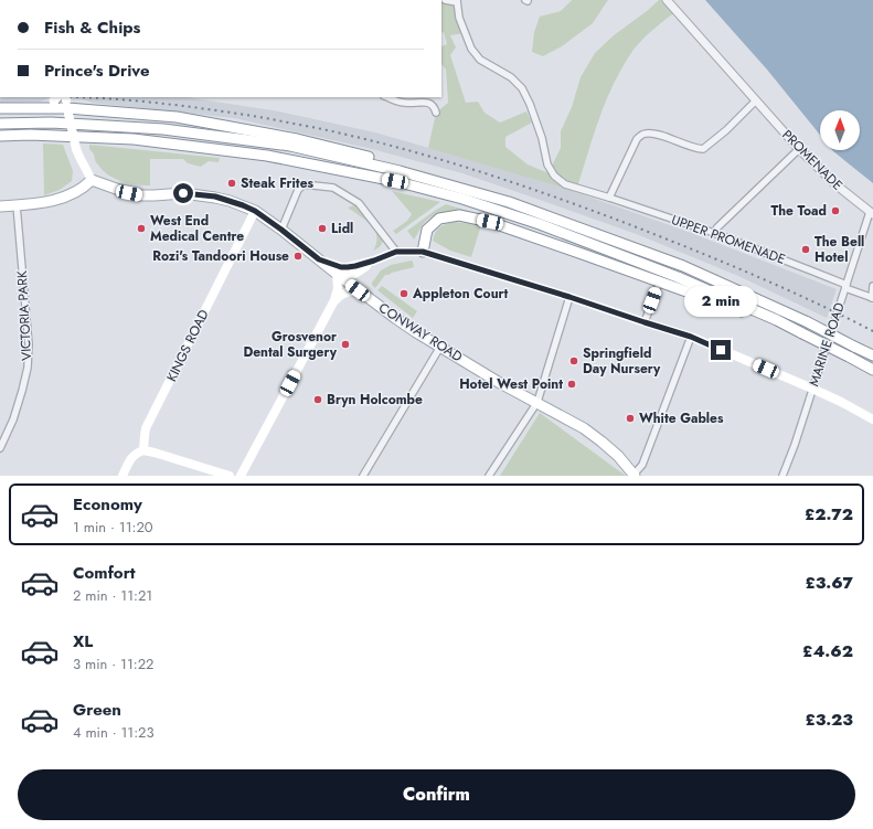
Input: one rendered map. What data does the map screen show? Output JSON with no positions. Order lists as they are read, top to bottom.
{
  "streets": {
    "main road": ["CONWAY ROAD", "KINGS ROAD"],
    "street": [
      "PROMENADE",
      "UPPER PROMENADE",
      "VICTORIA PARK",
      "MARINE ROAD"
    ]
  },
  "crossings": [
    ["PROMENADE", "MARINE ROAD"],
    ["UPPER PROMENADE", "MARINE ROAD"],
    ["CONWAY ROAD", "KINGS ROAD"]
  ],
  "places": [
    "Steak Frites",
    "The Toad",
    "West End Medical Centre",
    "Lidl",
    "The Bell Hotel",
    "Rozi's Tandoori House",
    "Appleton Court",
    "Grosvenor Dental Surgery",
    "Springfield Day Nursery",
    "Hotel West Point",
    "Bryn Holcombe",
    "White Gables"
  ],
  "north": "top",
  "page": {
    "banner": ["Fish & Chips", "Prince's Drive"],
    "bubble": "2 min",
    "list": [
      {
        "name": "Economy",
        "note": "1 min · 11:20",
        "value": "£2.72"
      },
      {
        "name": "Comfort",
        "note": "2 min · 11:21",
        "value": "£3.67"
      },
      {
        "name": "XL",
        "note": "3 min · 11:22",
        "value": "£4.62"
      },
      {
        "name": "Green",
        "note": "4 min · 11:23",
        "value": "£3.23"
      }
    ],
    "buttons": "Confirm"
  }
}
